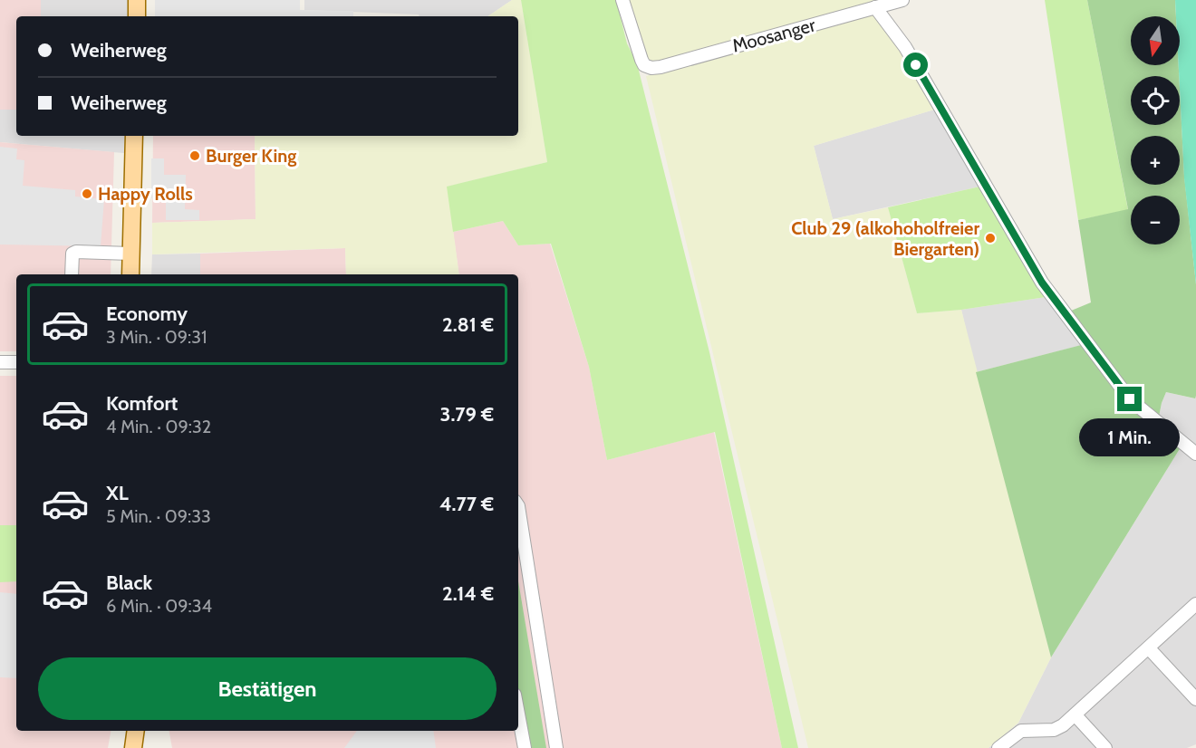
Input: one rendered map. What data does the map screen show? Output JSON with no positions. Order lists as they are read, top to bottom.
{
  "streets": {
    "street": ["Moosanger"]
  },
  "places": ["Burger King", "Happy Rolls", "Club 29 (alkohoholfreier Biergarten)"],
  "north": "bottom",
  "page": {
    "map_buttons": ["+", "−"],
    "banner": ["Weiherweg", "Weiherweg"],
    "list": [
      {
        "name": "Economy",
        "note": "3 Min. · 09:31",
        "value": "2.81 €"
      },
      {
        "name": "Komfort",
        "note": "4 Min. · 09:32",
        "value": "3.79 €"
      },
      {
        "name": "XL",
        "note": "5 Min. · 09:33",
        "value": "4.77 €"
      },
      {
        "name": "Black",
        "note": "6 Min. · 09:34",
        "value": "2.14 €"
      }
    ],
    "bubble": "1 Min.",
    "buttons": "Bestätigen"
  }
}
